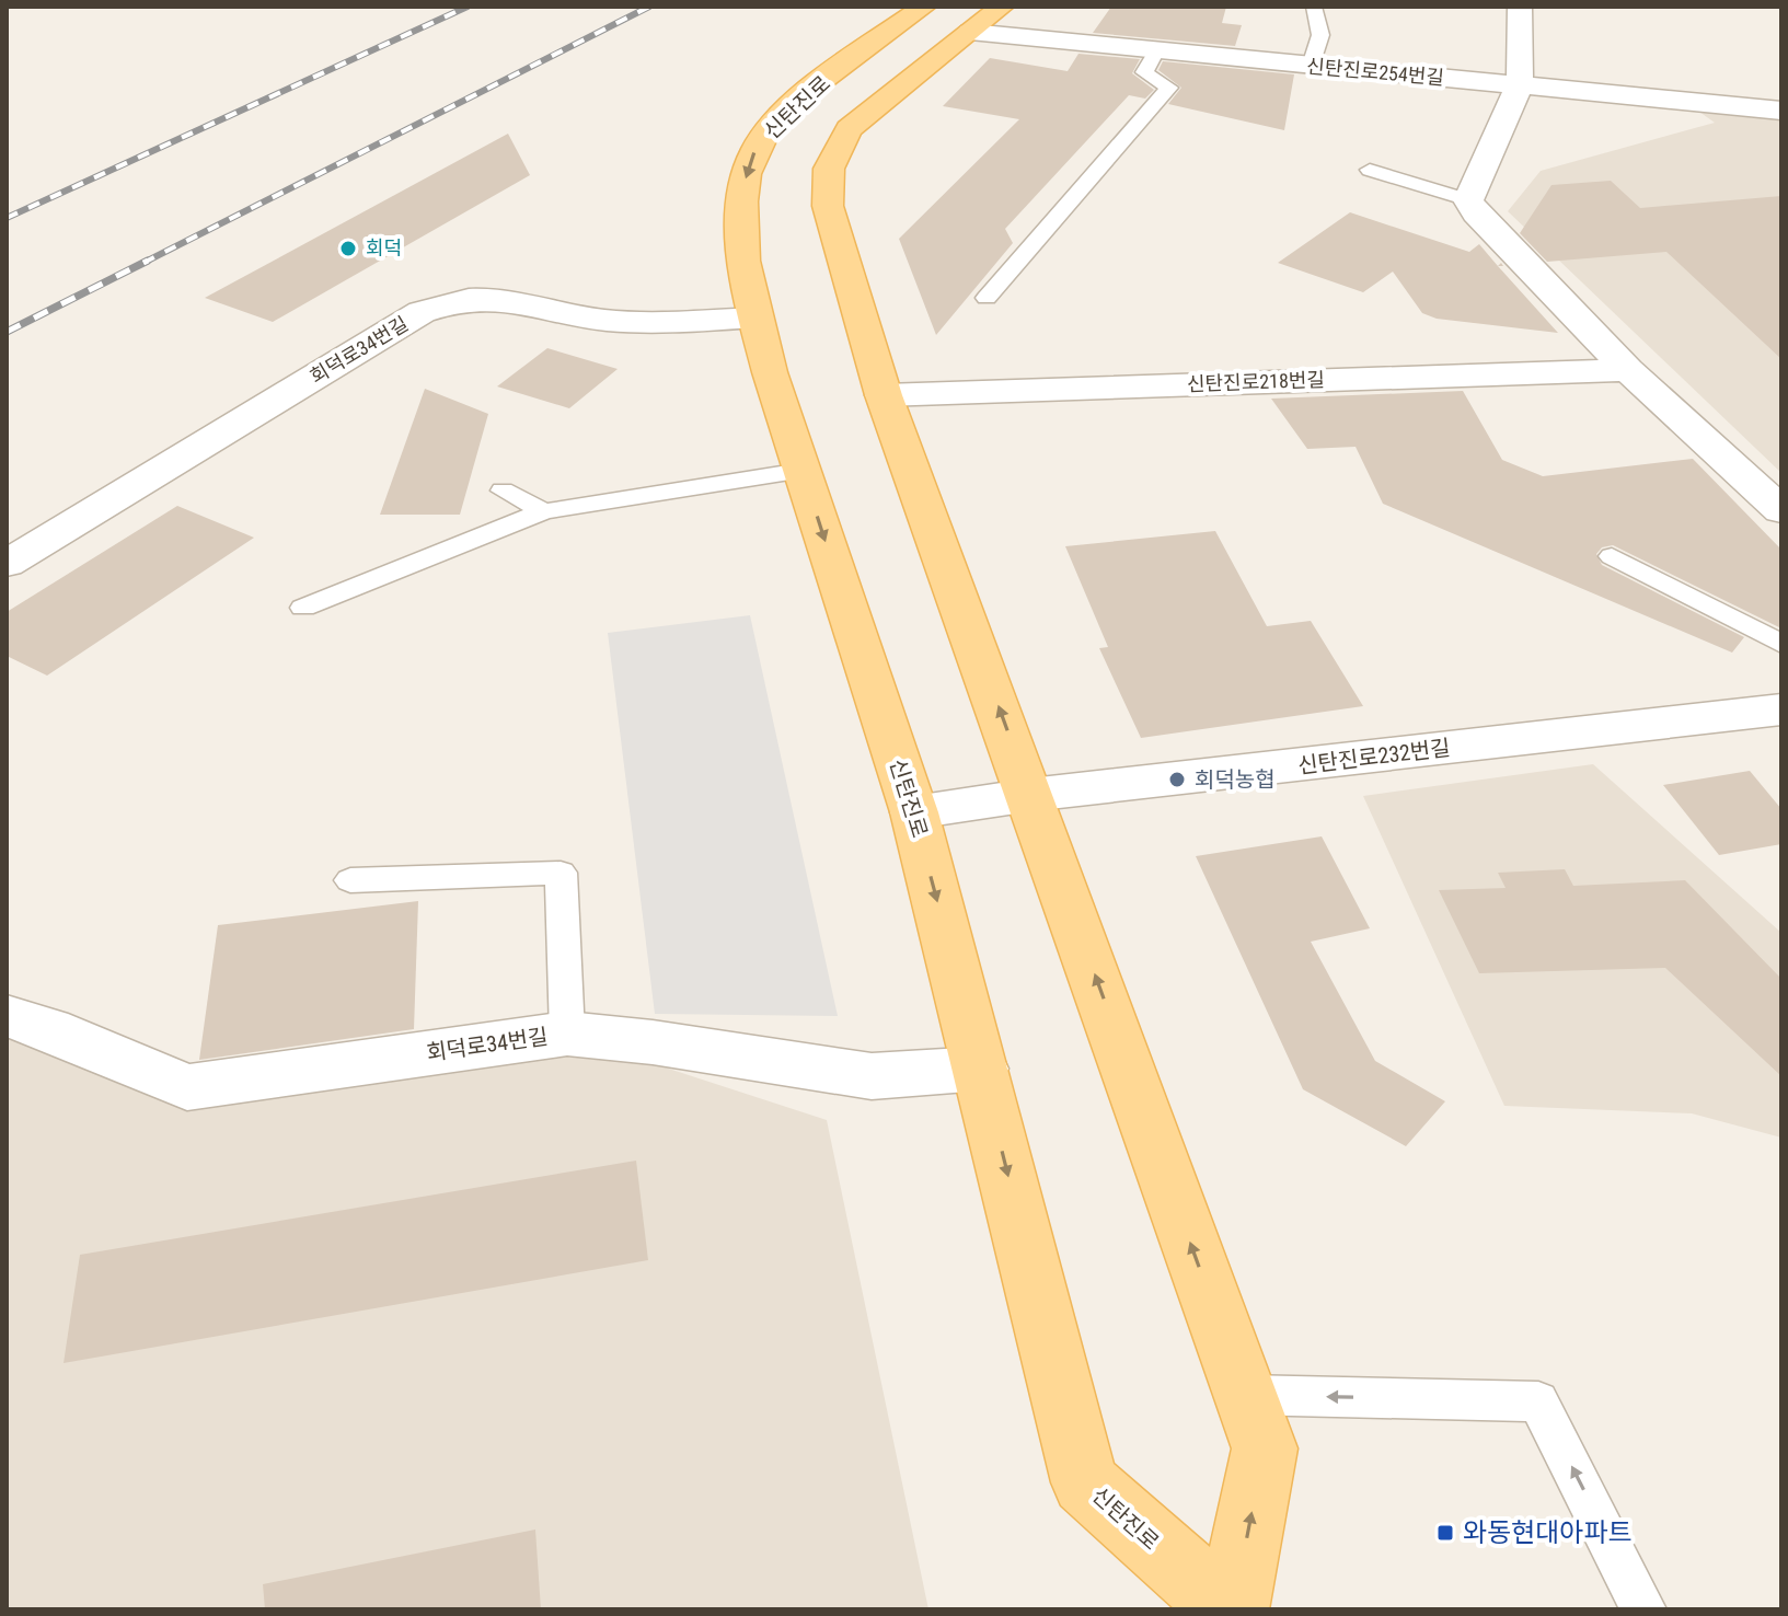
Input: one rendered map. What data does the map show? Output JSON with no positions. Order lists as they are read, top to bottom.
{
  "streets": {
    "main road": ["신탄진로"],
    "street": [
      "신탄진로254번길",
      "회덕로34번길",
      "신탄진로218번길",
      "신탄진로232번길"
    ]
  },
  "crossings": [
    ["신탄진로254번길", "신탄진로"],
    ["신탄진로", "회덕로34번길"],
    ["신탄진로", "신탄진로218번길"],
    ["신탄진로", "신탄진로232번길"]
  ],
  "places": {
    "other": ["회덕", "회덕농협"],
    "transit": ["와동현대아파트"]
  }
}
